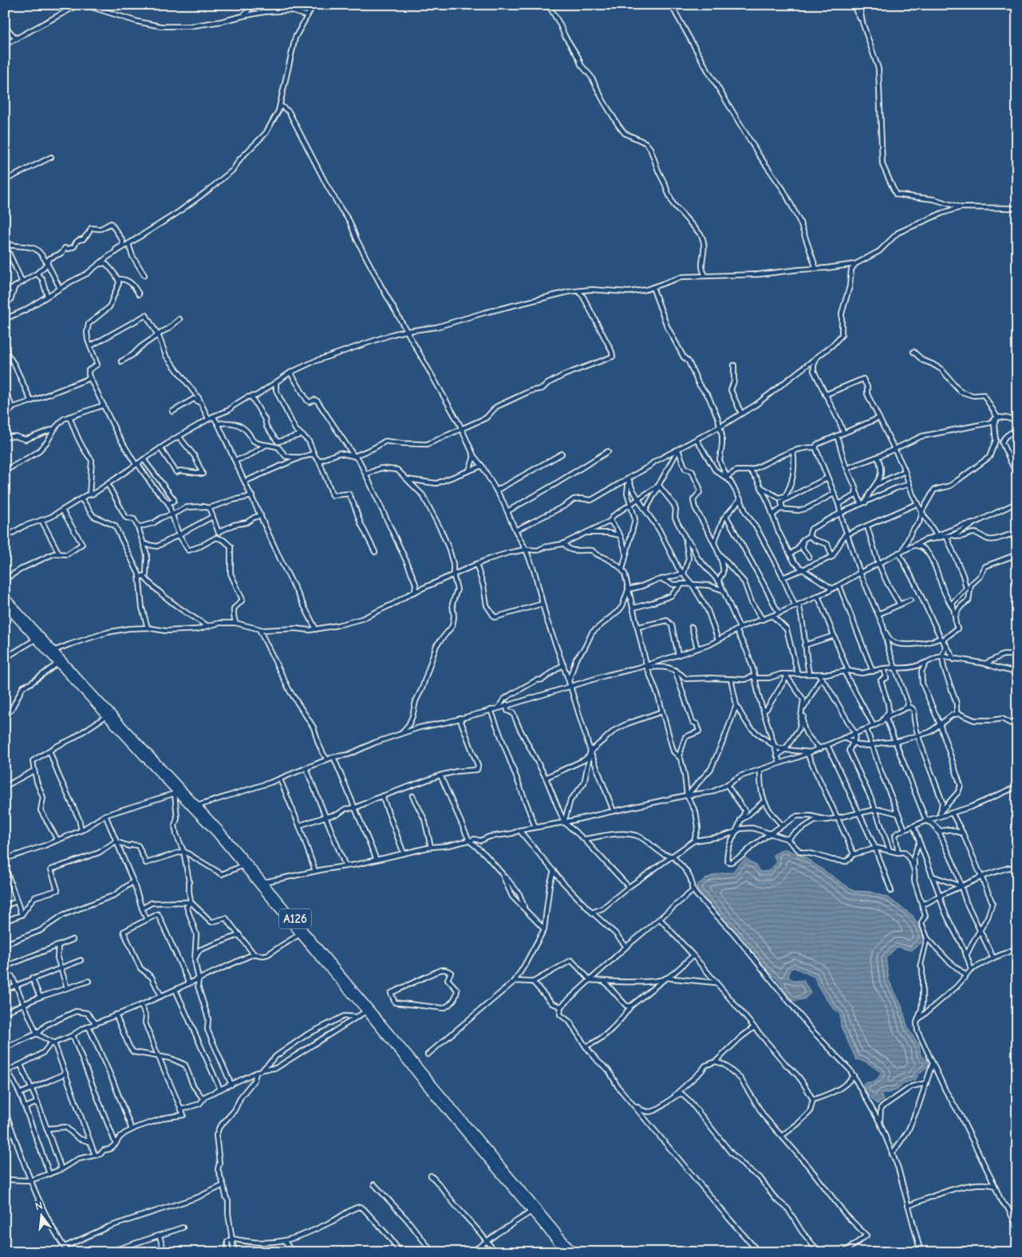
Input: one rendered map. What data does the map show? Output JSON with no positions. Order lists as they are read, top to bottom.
{
  "streets": {
    "highway": ["A126"]
  },
  "north": "top"
}
